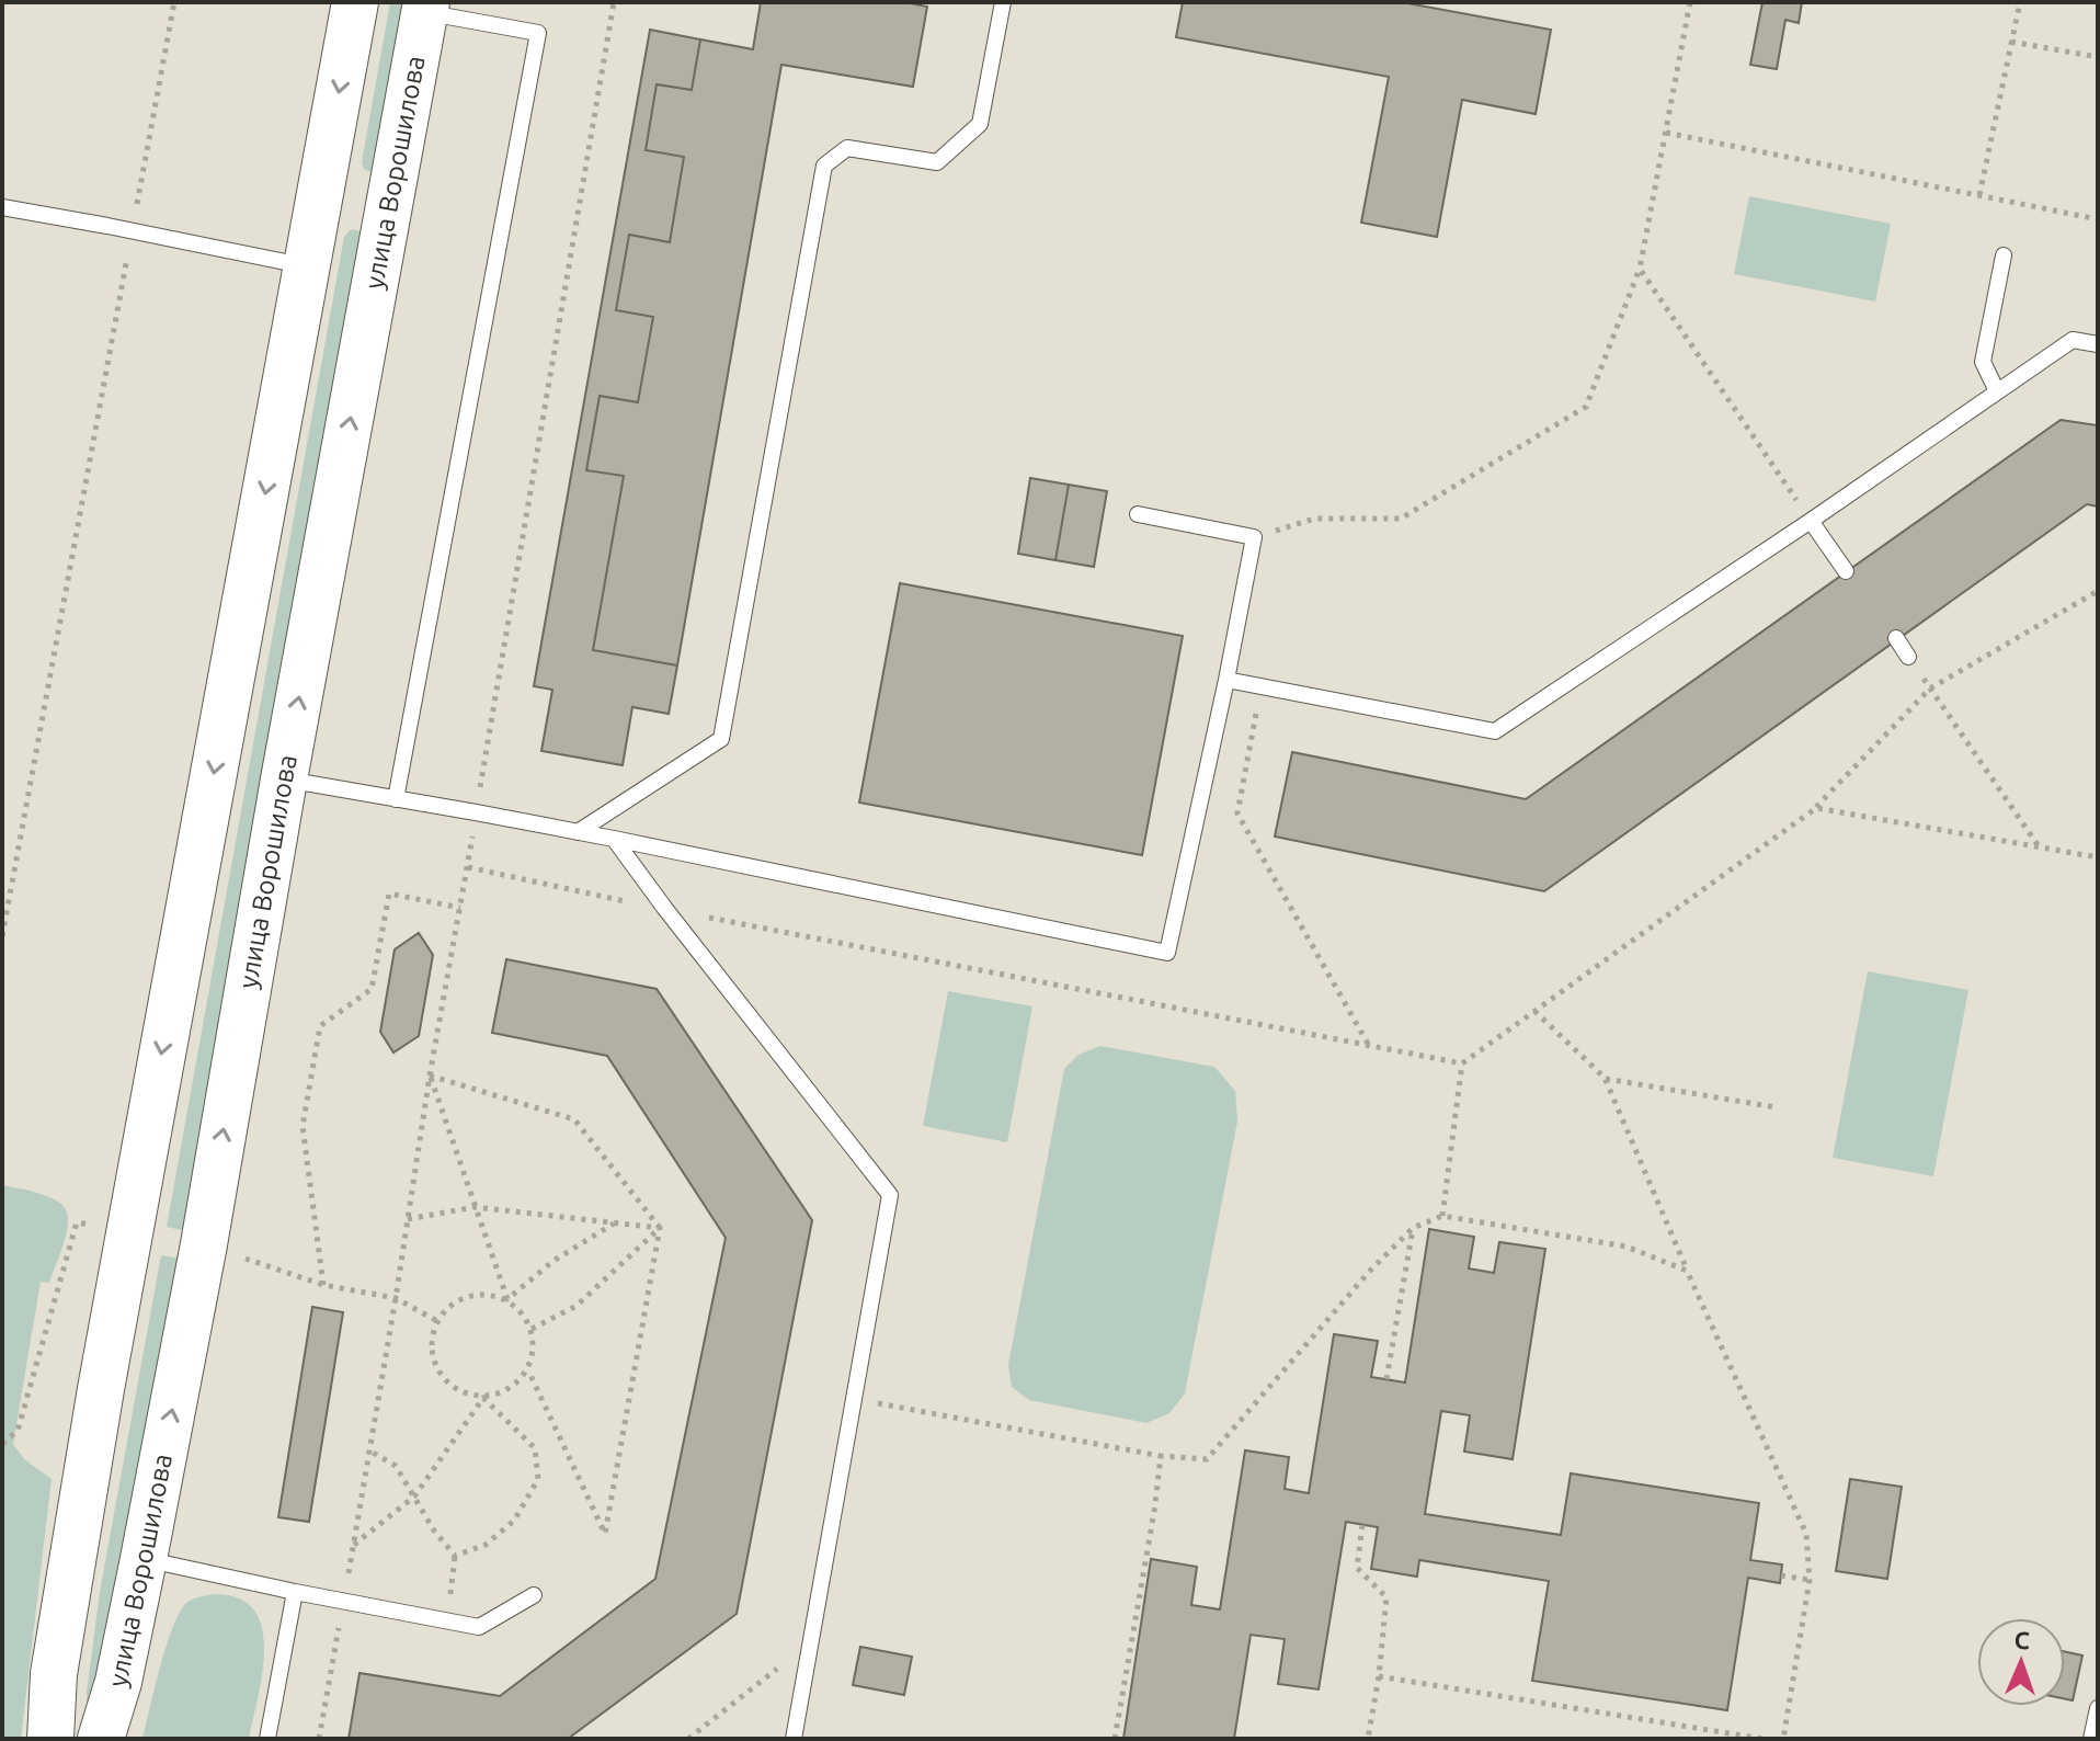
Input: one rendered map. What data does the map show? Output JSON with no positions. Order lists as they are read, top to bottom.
{
  "streets": {
    "main road": ["улица Ворошилова"]
  },
  "north": "top"
}
